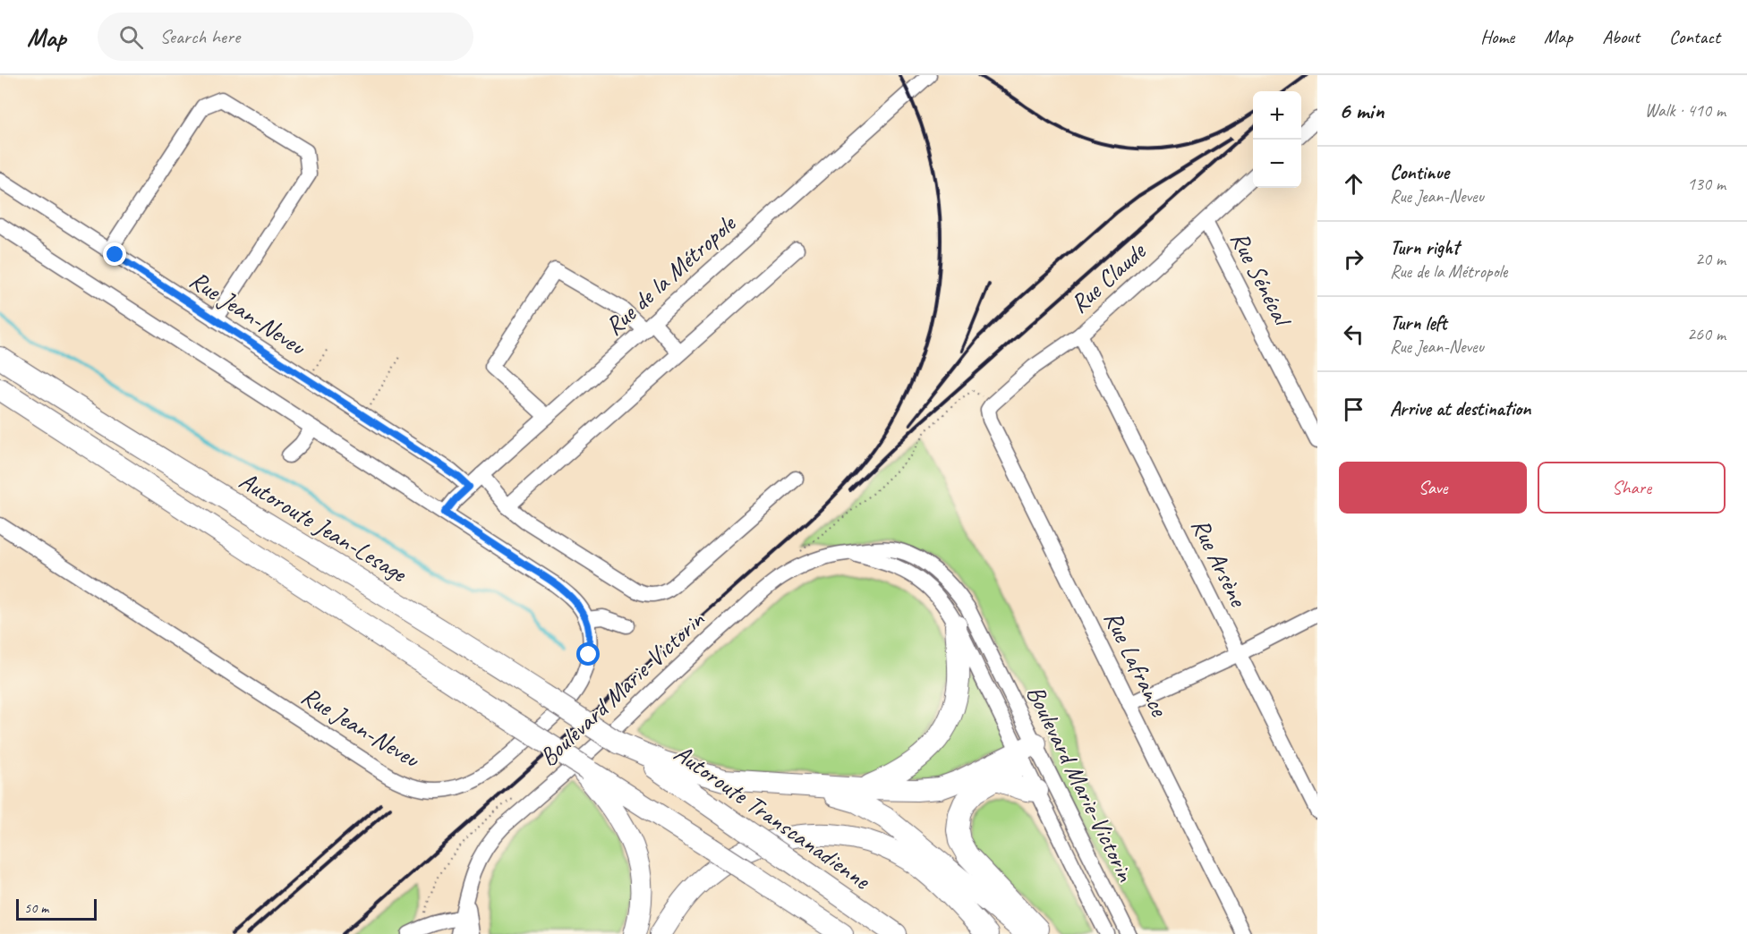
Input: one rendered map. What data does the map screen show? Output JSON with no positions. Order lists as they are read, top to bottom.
{
  "streets": {
    "highway": ["Autoroute Jean-Lesage", "Autoroute Transcanadienne"],
    "street": [
      "Rue de la Métropole",
      "Rue Claude",
      "Rue Sénécal",
      "Rue Jean-Neveu",
      "Rue Arsène",
      "Rue Lafrance",
      "Boulevard Marie-Victorin"
    ]
  },
  "crossings": [
    ["Rue de la Métropole", "Rue Jean-Neveu"],
    ["Rue Claude", "Rue Sénécal"],
    ["Rue Claude", "Rue Arsène"],
    ["Rue Claude", "Rue Lafrance"],
    ["Autoroute Jean-Lesage", "Autoroute Transcanadienne"]
  ],
  "scale_bar": "50 m",
  "page": {
    "header": "Map",
    "search": "Search here",
    "nav": [
      "Home",
      "Map",
      "About",
      "Contact"
    ],
    "heading": ["6 min", "Walk · 410 m"],
    "map_buttons": ["+", "−"],
    "list": [
      ["Continue", "Rue Jean-Neveu", "130 m"],
      ["Turn right", "Rue de la Métropole", "20 m"],
      ["Turn left", "Rue Jean-Neveu", "260 m"],
      "Arrive at destination"
    ],
    "buttons": ["Save", "Share"],
    "scale": "50 m"
  }
}
